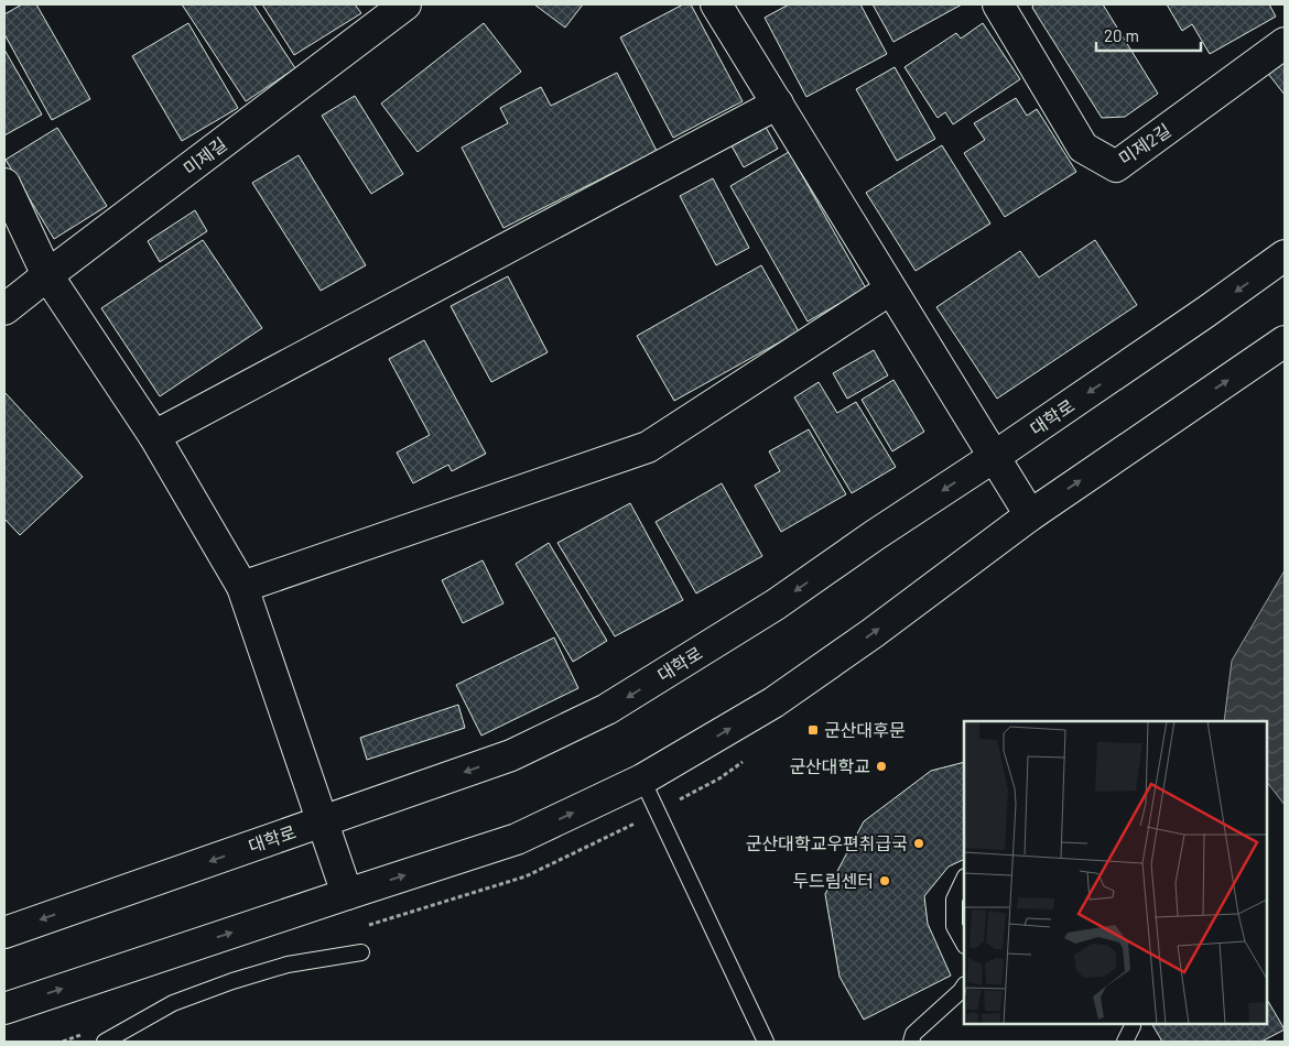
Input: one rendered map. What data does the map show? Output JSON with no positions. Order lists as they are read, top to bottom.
{
  "streets": {
    "street": ["미제2길", "미제길", "대학로"]
  },
  "places": {
    "transit": ["군산대후문"],
    "other": ["군산대학교", "군산대학교우편취급국", "두드림센터"]
  },
  "scale_bar": "20 m"
}
